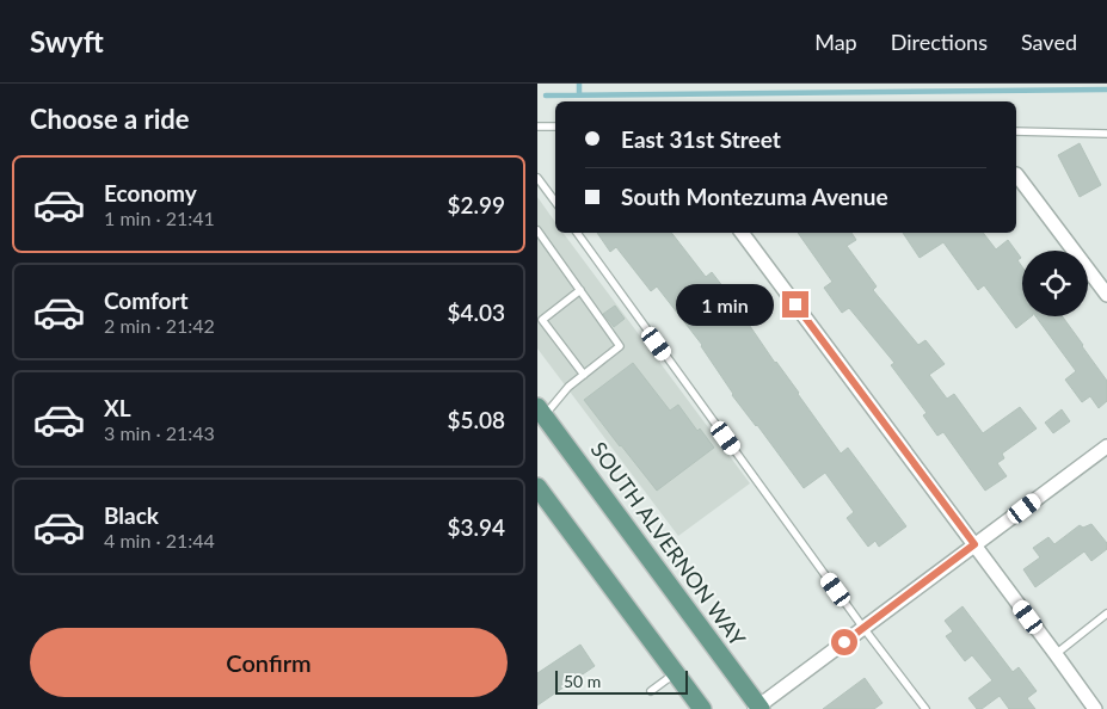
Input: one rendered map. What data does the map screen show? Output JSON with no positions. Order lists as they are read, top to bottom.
{
  "streets": {
    "main road": ["SOUTH ALVERNON WAY"]
  },
  "scale_bar": "50 m",
  "page": {
    "header": "Swyft",
    "nav": ["Map", "Directions", "Saved"],
    "heading": "Choose a ride",
    "banner": ["East 31st Street", "South Montezuma Avenue"],
    "list": [
      {
        "name": "Economy",
        "note": "1 min · 21:41",
        "value": "$2.99"
      },
      {
        "name": "Comfort",
        "note": "2 min · 21:42",
        "value": "$4.03"
      },
      {
        "name": "XL",
        "note": "3 min · 21:43",
        "value": "$5.08"
      },
      {
        "name": "Black",
        "note": "4 min · 21:44",
        "value": "$3.94"
      }
    ],
    "bubble": "1 min",
    "buttons": "Confirm",
    "scale": "50 m"
  }
}
